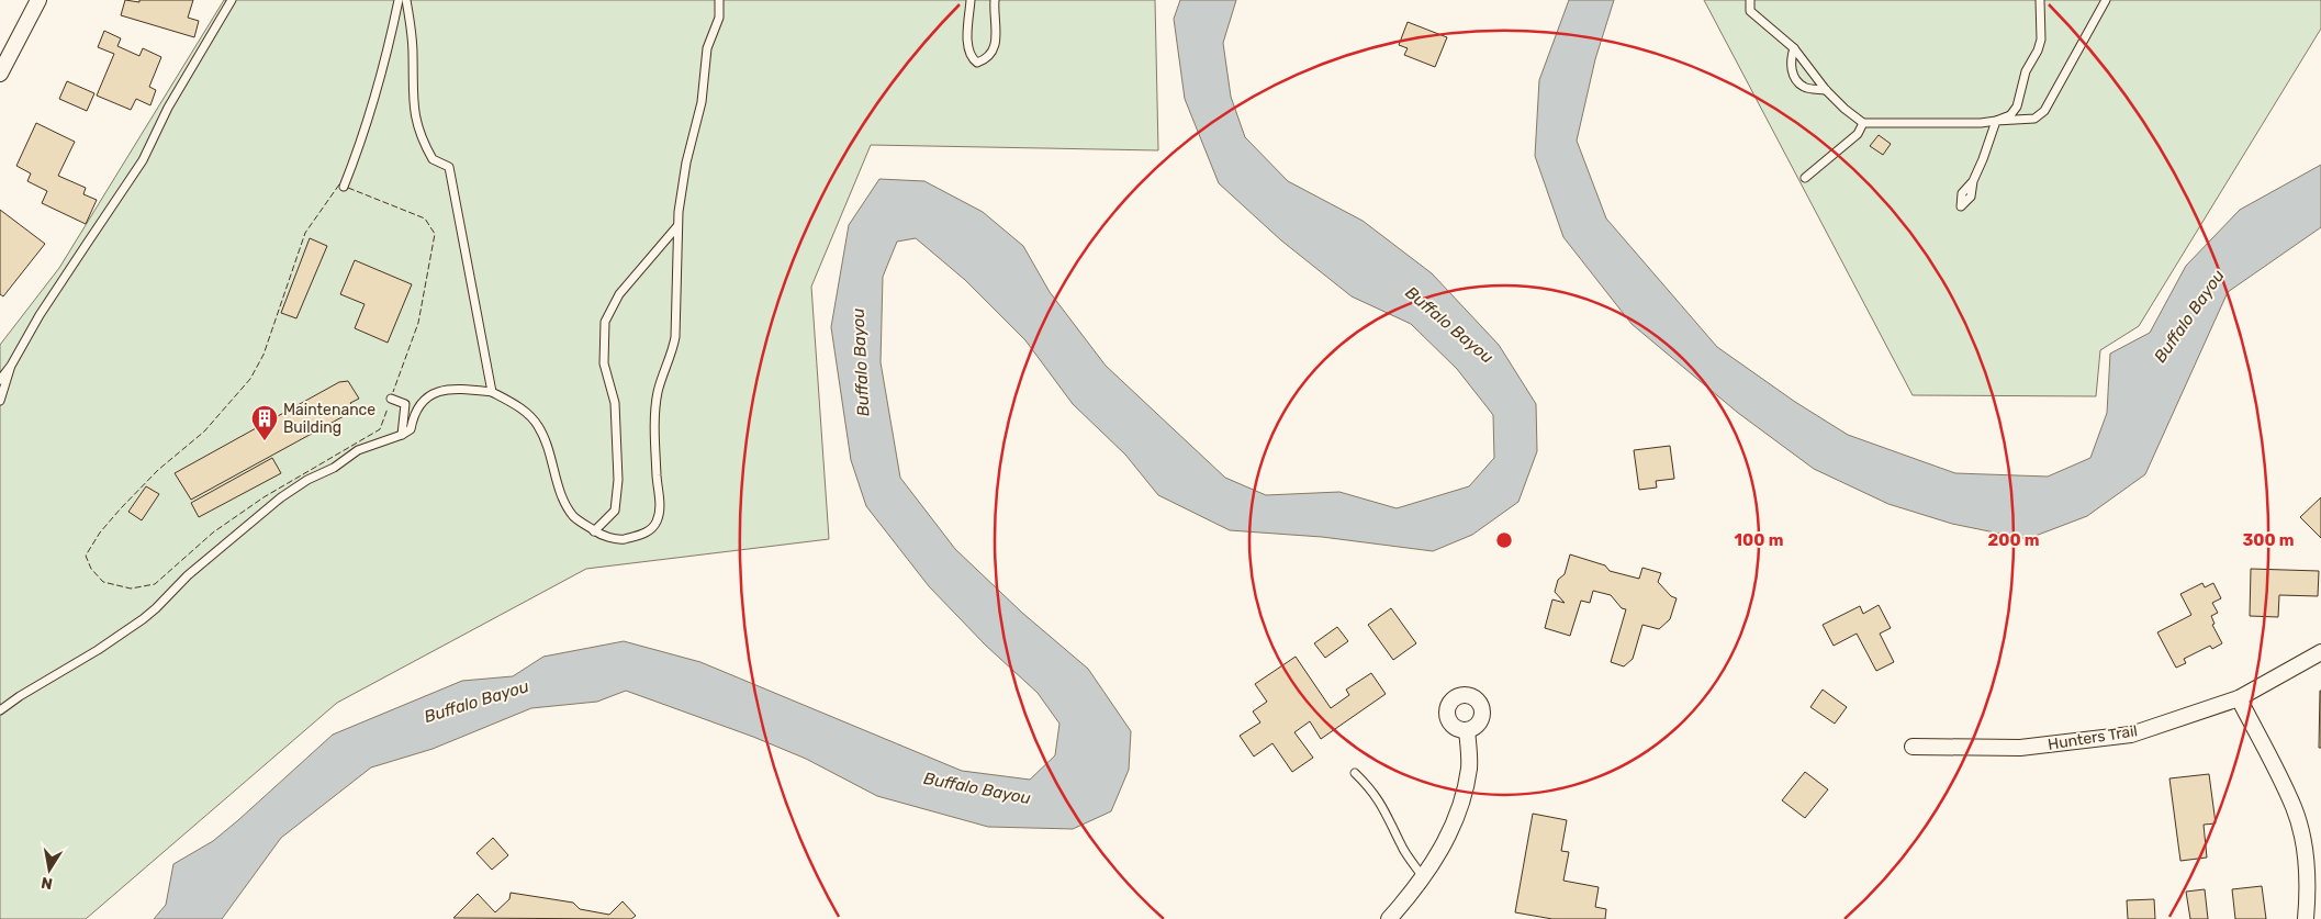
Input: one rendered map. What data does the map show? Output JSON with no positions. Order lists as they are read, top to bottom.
{
  "streets": {
    "street": ["Hunters Trail"]
  },
  "water": ["Buffalo Bayou"],
  "places": {
    "building": ["Maintenance Building"]
  },
  "north": "bottom",
  "rings": ["100 m", "200 m", "300 m"]
}
